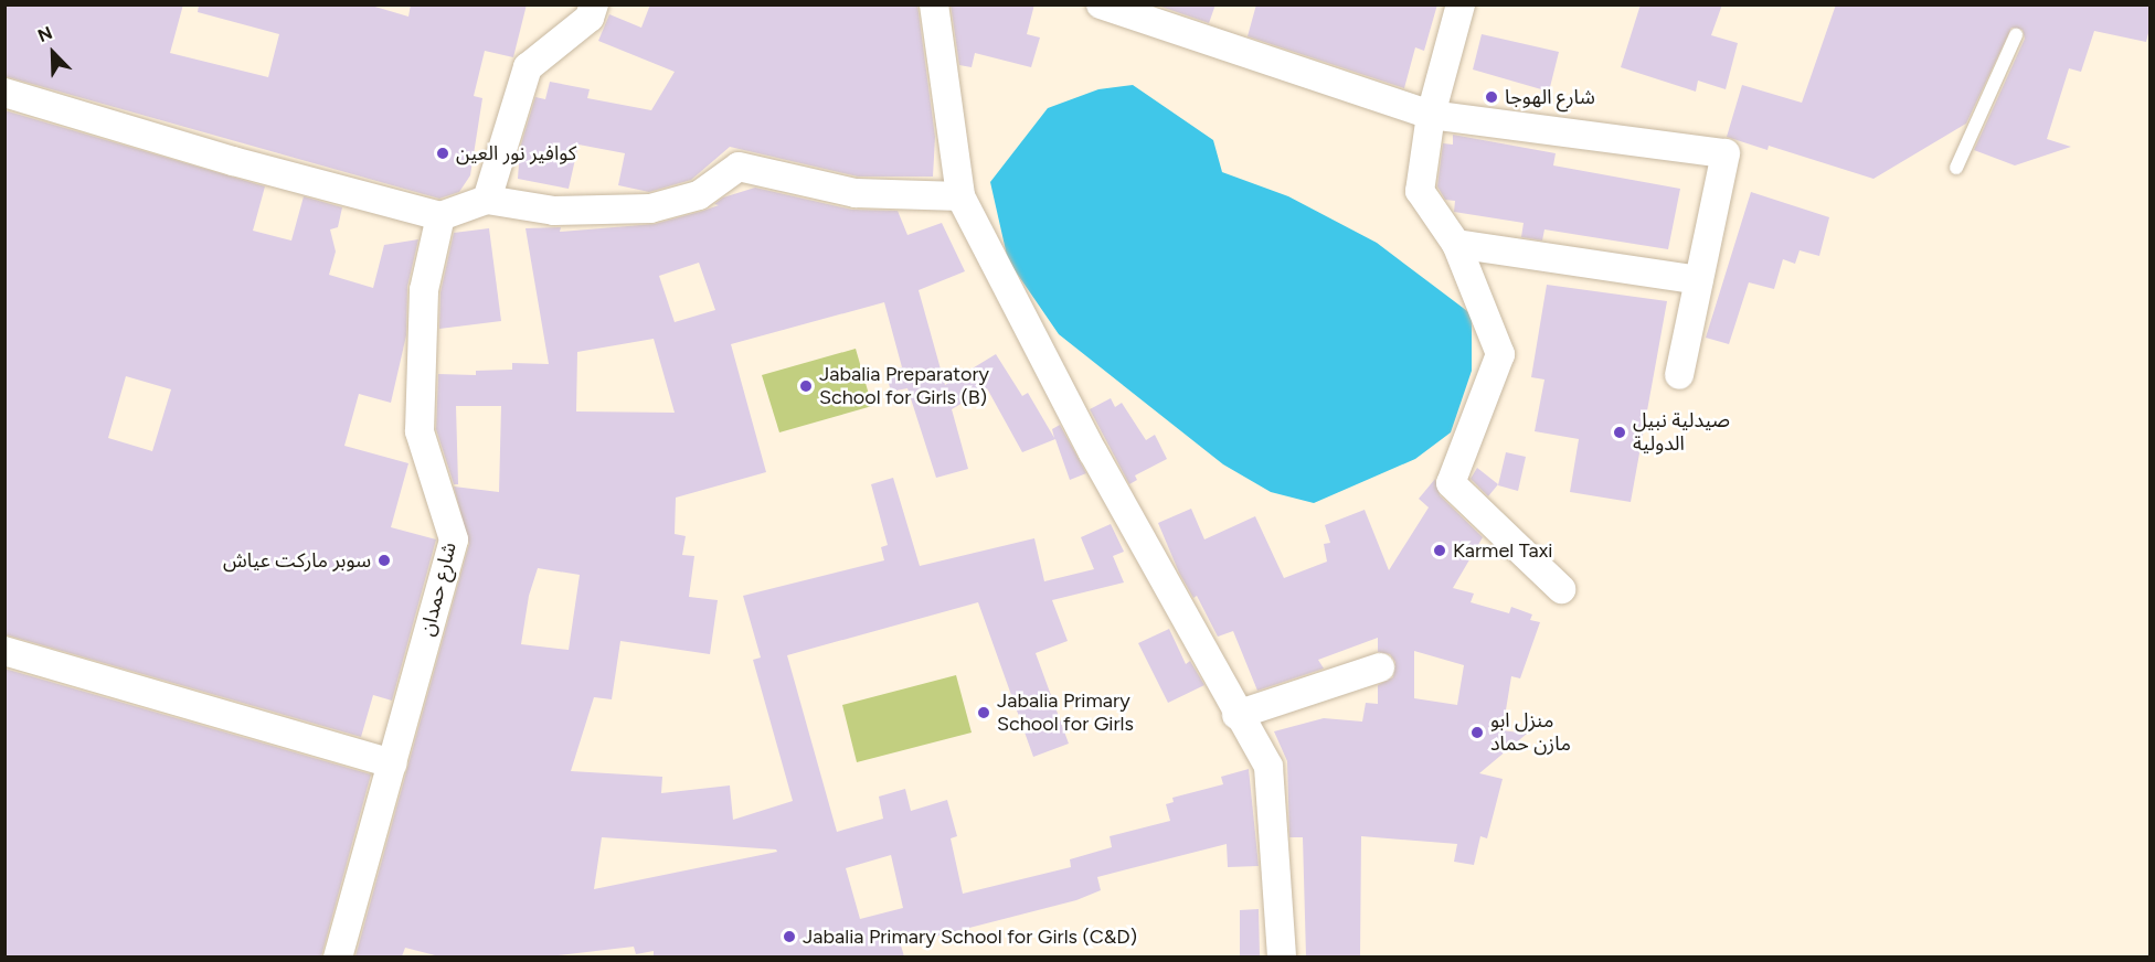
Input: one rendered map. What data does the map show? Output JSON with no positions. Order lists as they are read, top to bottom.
{
  "streets": {
    "street": ["شارع حمدان"]
  },
  "places": [
    "شارع الهوجا",
    "كوافير نور العين",
    "Jabalia Preparatory School for Girls (B)",
    "صيدلية نبيل الدولية",
    "Karmel Taxi",
    "سوبر ماركت عياش",
    "Jabalia Primary School for Girls",
    "منزل ابو مازن حماد",
    "Jabalia Primary School for Girls (C&D)"
  ],
  "north": "top left"
}
